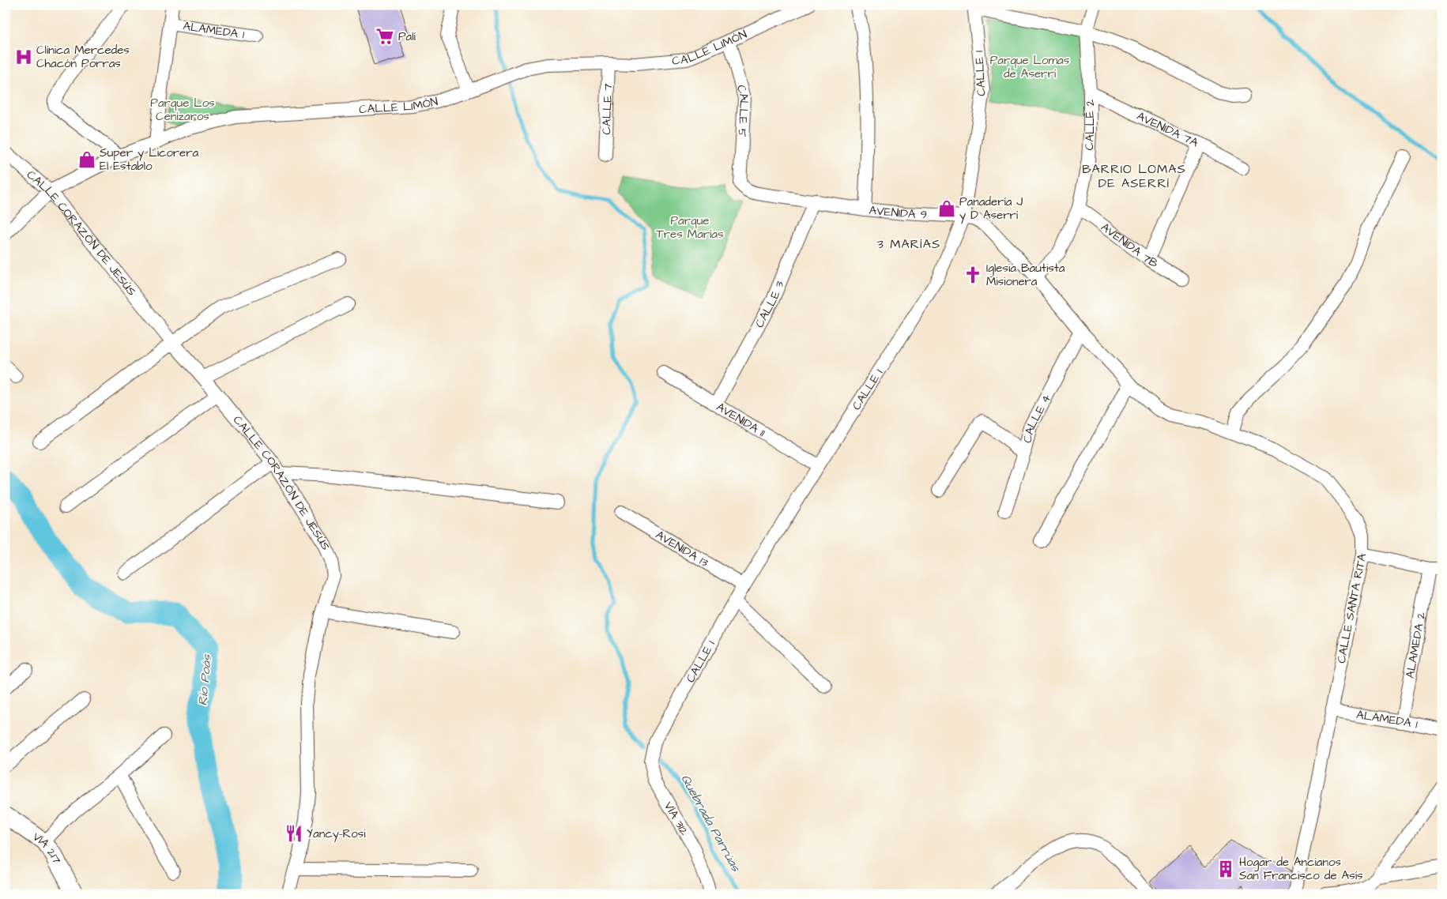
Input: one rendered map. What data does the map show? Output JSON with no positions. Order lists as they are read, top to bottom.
{
  "streets": {
    "main road": ["VÍA 217"],
    "street": [
      "ALAMEDA 1",
      "CALLE LIMÓN",
      "CALLE 1",
      "CALLE 7",
      "CALLE 5",
      "CALLE 2",
      "AVENIDA 7A",
      "AVENIDA 9",
      "CALLE CORAZÓN DE JESÚS",
      "AVENIDA 7B",
      "CALLE 3",
      "CALLE 4",
      "AVENIDA 11",
      "AVENIDA 13",
      "CALLE SANTA RITA",
      "ALAMEDA 2",
      "VÍA 312"
    ]
  },
  "crossings": [
    ["ALAMEDA 1", "CALLE SANTA RITA"],
    ["ALAMEDA 1", "ALAMEDA 2"],
    ["CALLE LIMÓN", "CALLE 7"],
    ["CALLE LIMÓN", "CALLE 5"],
    ["CALLE LIMÓN", "CALLE CORAZÓN DE JESÚS"],
    ["CALLE 1", "AVENIDA 9"],
    ["CALLE 1", "AVENIDA 11"],
    ["CALLE 1", "AVENIDA 13"],
    ["CALLE 1", "VÍA 312"],
    ["CALLE 5", "AVENIDA 9"],
    ["CALLE 2", "AVENIDA 7A"],
    ["CALLE 2", "AVENIDA 9"],
    ["CALLE 2", "AVENIDA 7B"],
    ["AVENIDA 9", "CALLE 3"],
    ["AVENIDA 9", "CALLE 4"],
    ["AVENIDA 9", "CALLE SANTA RITA"],
    ["CALLE 3", "AVENIDA 11"]
  ],
  "districts": ["BARRIO LOMAS DE ASERRÍ", "3 MARÍAS"],
  "water": ["Río Poás", "Quebrada Parrúas"],
  "parks": ["Parque Lomas de Aserrí", "Parque Los Cenízaros", "Parque Tres Marías"],
  "places": {
    "supermarket": ["Palí"],
    "hospital": ["Clínica Mercedes Chacón Porras"],
    "shop": ["Super y Licorera El Establo", "Panadería J y D Aserrí"],
    "church": ["Iglesia Bautista Misionera"],
    "restaurant": ["Yancy-Rosi"],
    "building": ["Hogar de Ancianos San Francisco de Asís"]
  }
}
